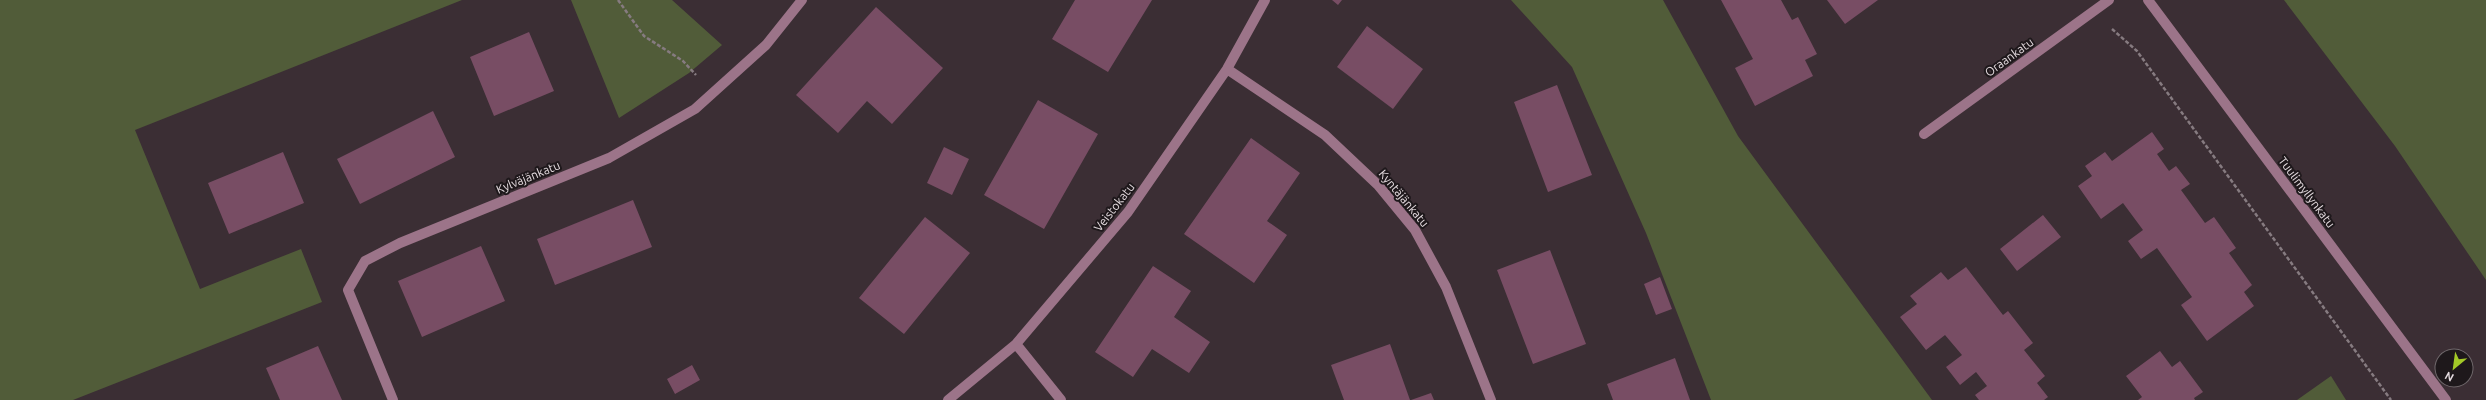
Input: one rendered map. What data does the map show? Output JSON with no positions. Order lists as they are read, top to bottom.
{
  "streets": {
    "street": [
      "Oraankatu",
      "Kylväjänkatu",
      "Tuulimyllynkatu",
      "Kyntäjänkatu",
      "Veistokatu"
    ]
  },
  "crossings": [
    ["Kyntäjänkatu", "Veistokatu"]
  ],
  "north": "bottom left"
}
